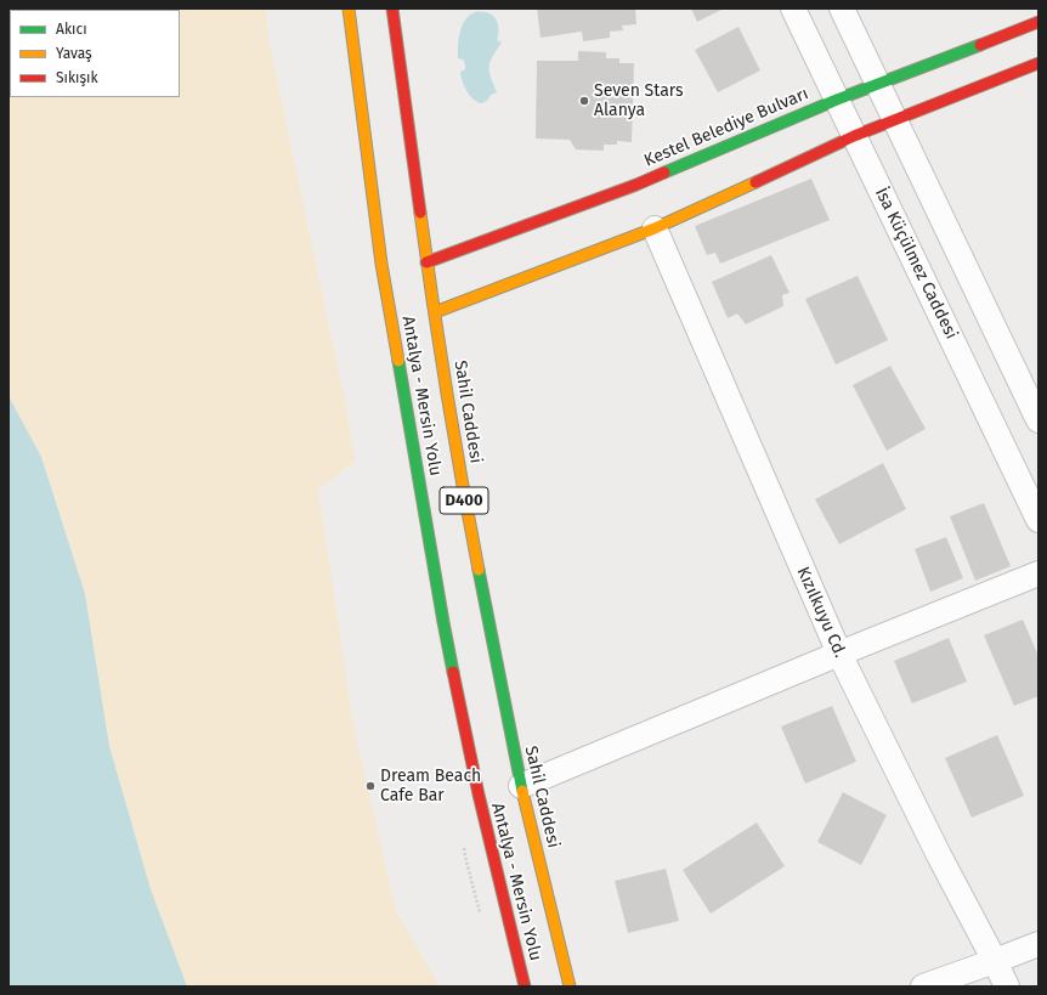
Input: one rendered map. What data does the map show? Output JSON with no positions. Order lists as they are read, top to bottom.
{
  "streets": {
    "main road": [
      "Kestel Belediye Bulvarı",
      "Antalya - Mersin Yolu",
      "Sahil Caddesi",
      "D400"
    ],
    "street": ["İsa Küçülmez Caddesi", "Kızılkuyu Cd."]
  },
  "crossings": [
    ["Kestel Belediye Bulvarı", "İsa Küçülmez Caddesi"],
    ["Kestel Belediye Bulvarı", "Sahil Caddesi"]
  ],
  "places": ["Seven Stars Alanya", "Dream Beach Cafe Bar"],
  "legend": ["Akıcı", "Yavaş", "Sıkışık"]
}
